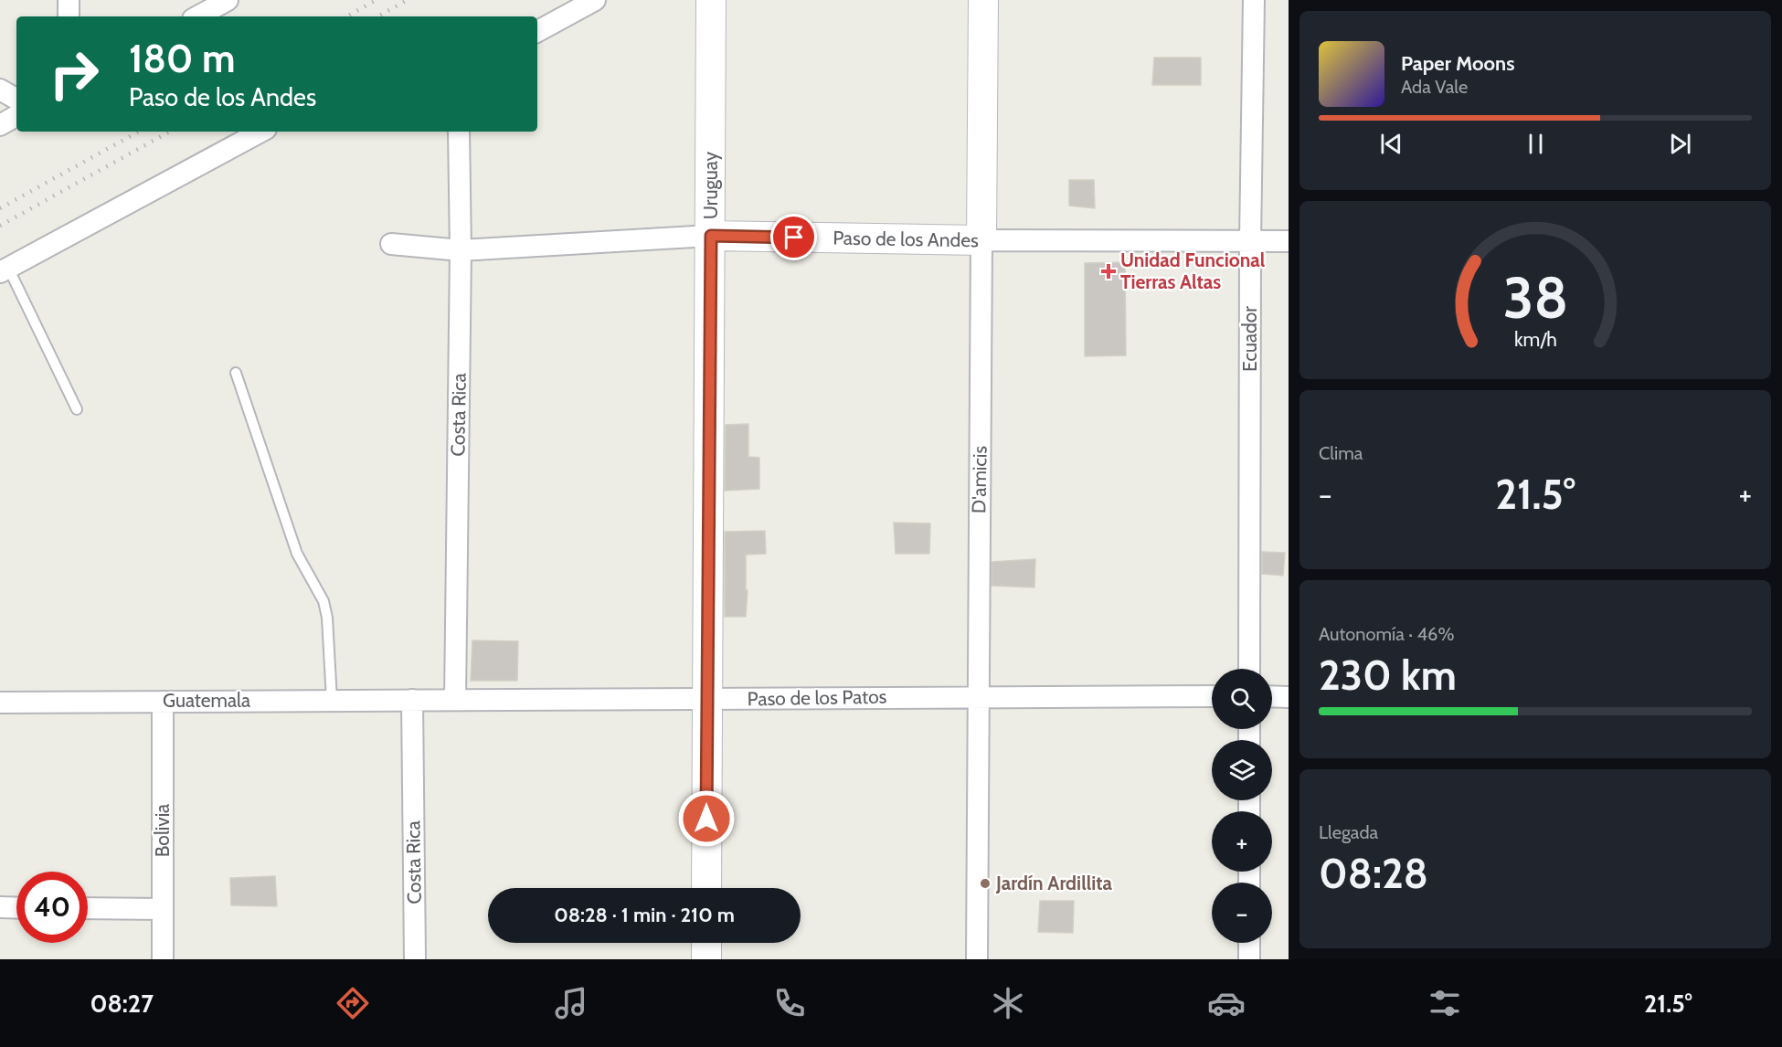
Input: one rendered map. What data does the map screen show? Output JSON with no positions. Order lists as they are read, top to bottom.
{
  "streets": {
    "street": [
      "Uruguay",
      "Paso de los Andes",
      "Ecuador",
      "Costa Rica",
      "D'amicis",
      "Paso de los Patos",
      "Guatemala",
      "Bolivia"
    ]
  },
  "crossings": [
    ["Uruguay", "Paso de los Andes"],
    ["Uruguay", "Paso de los Patos"],
    ["Paso de los Andes", "Ecuador"],
    ["Paso de los Andes", "Costa Rica"],
    ["Paso de los Andes", "D'amicis"],
    ["Costa Rica", "Paso de los Patos"],
    ["Costa Rica", "Guatemala"],
    ["D'amicis", "Paso de los Patos"],
    ["Paso de los Patos", "Guatemala"],
    ["Guatemala", "Bolivia"]
  ],
  "places": {
    "health": ["Unidad Funcional Tierras Altas"],
    "other": ["Jardín Ardillita"]
  },
  "page": {
    "turn": ["180 m", "Paso de los Andes"],
    "song": ["Paper Moons", "Ada Vale"],
    "tile": [
      "Clima",
      ["Autonomía · 46%", "230 km"],
      ["Llegada", "08:28"]
    ],
    "heat": ["−", "21.5°", "+"],
    "map_buttons": ["+", "−"],
    "limit": "40",
    "trip": "08:28 · 1 min · 210 m",
    "tabs": ["08:27", "21.5°"],
    "gauge": ["38", "km/h"]
  }
}
